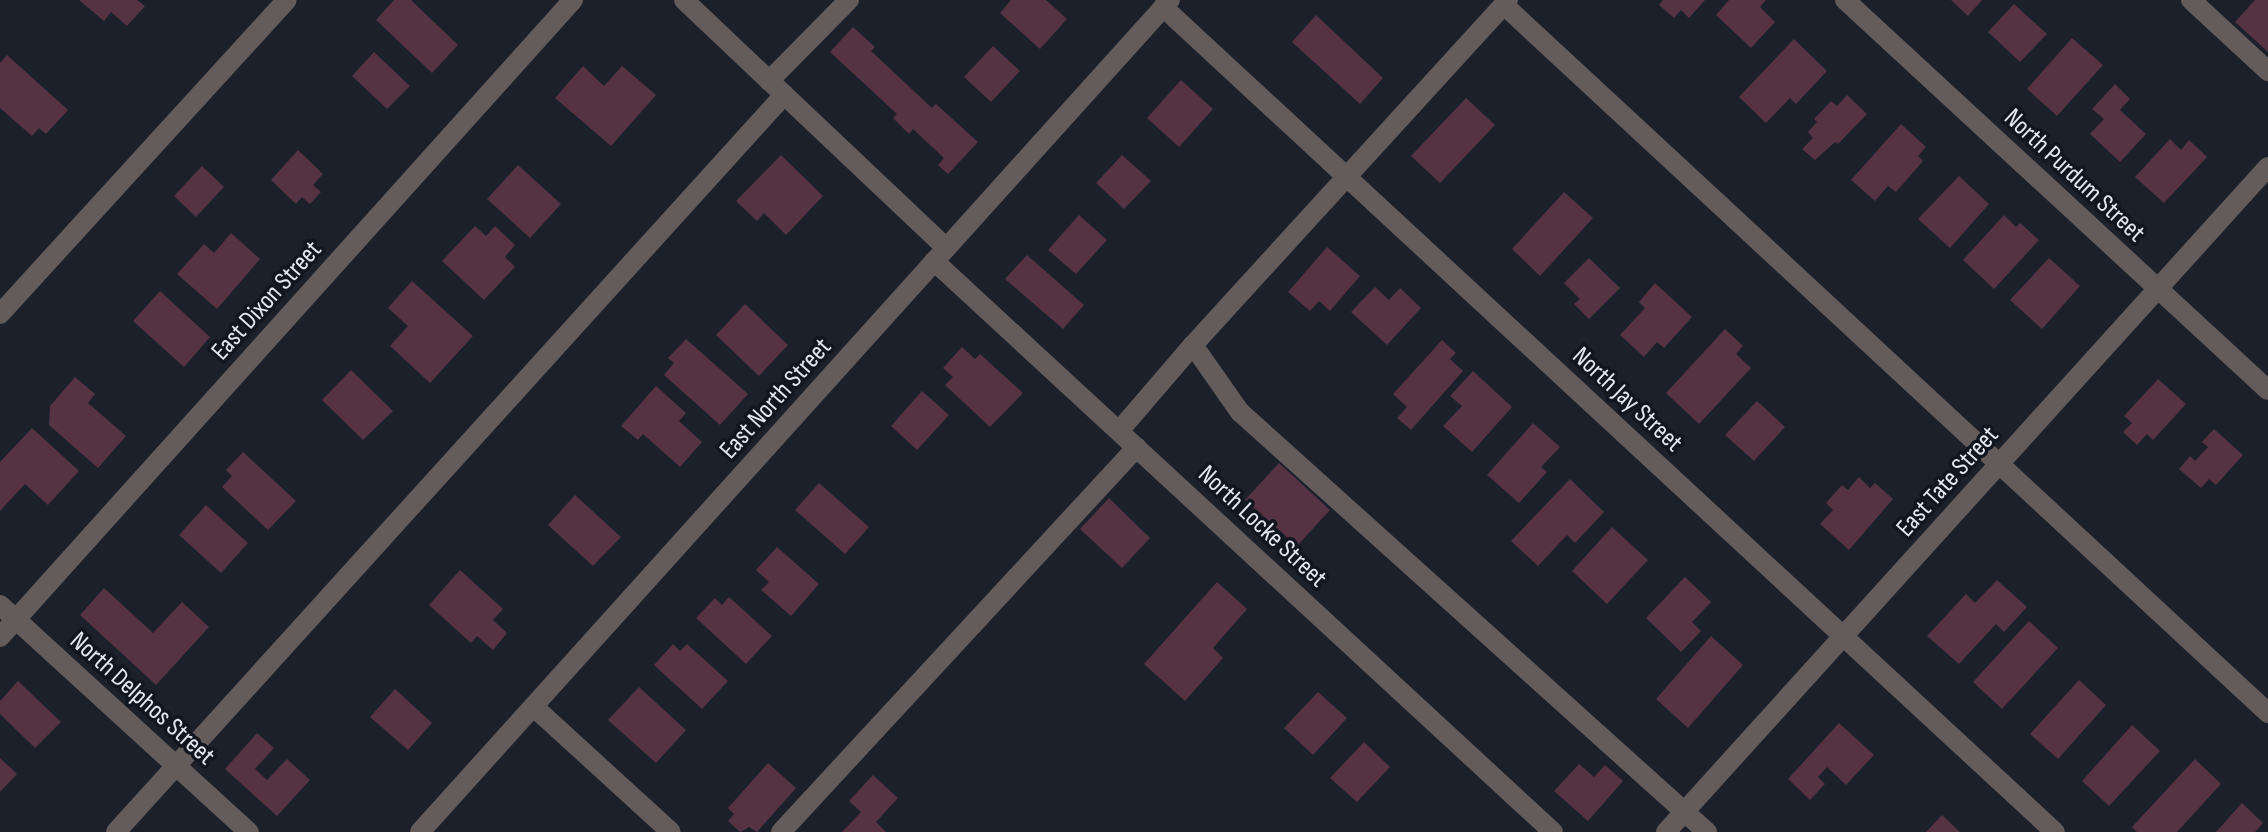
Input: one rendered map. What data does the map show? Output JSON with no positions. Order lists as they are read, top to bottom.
{
  "streets": {
    "street": [
      "North Purdum Street",
      "East Dixon Street",
      "East North Street",
      "North Jay Street",
      "East Tate Street",
      "North Locke Street",
      "North Delphos Street"
    ]
  },
  "crossings": [
    ["North Purdum Street", "East Tate Street"],
    ["East Dixon Street", "North Delphos Street"],
    ["East North Street", "North Jay Street"],
    ["East North Street", "North Locke Street"],
    ["North Jay Street", "East Tate Street"]
  ]
}
